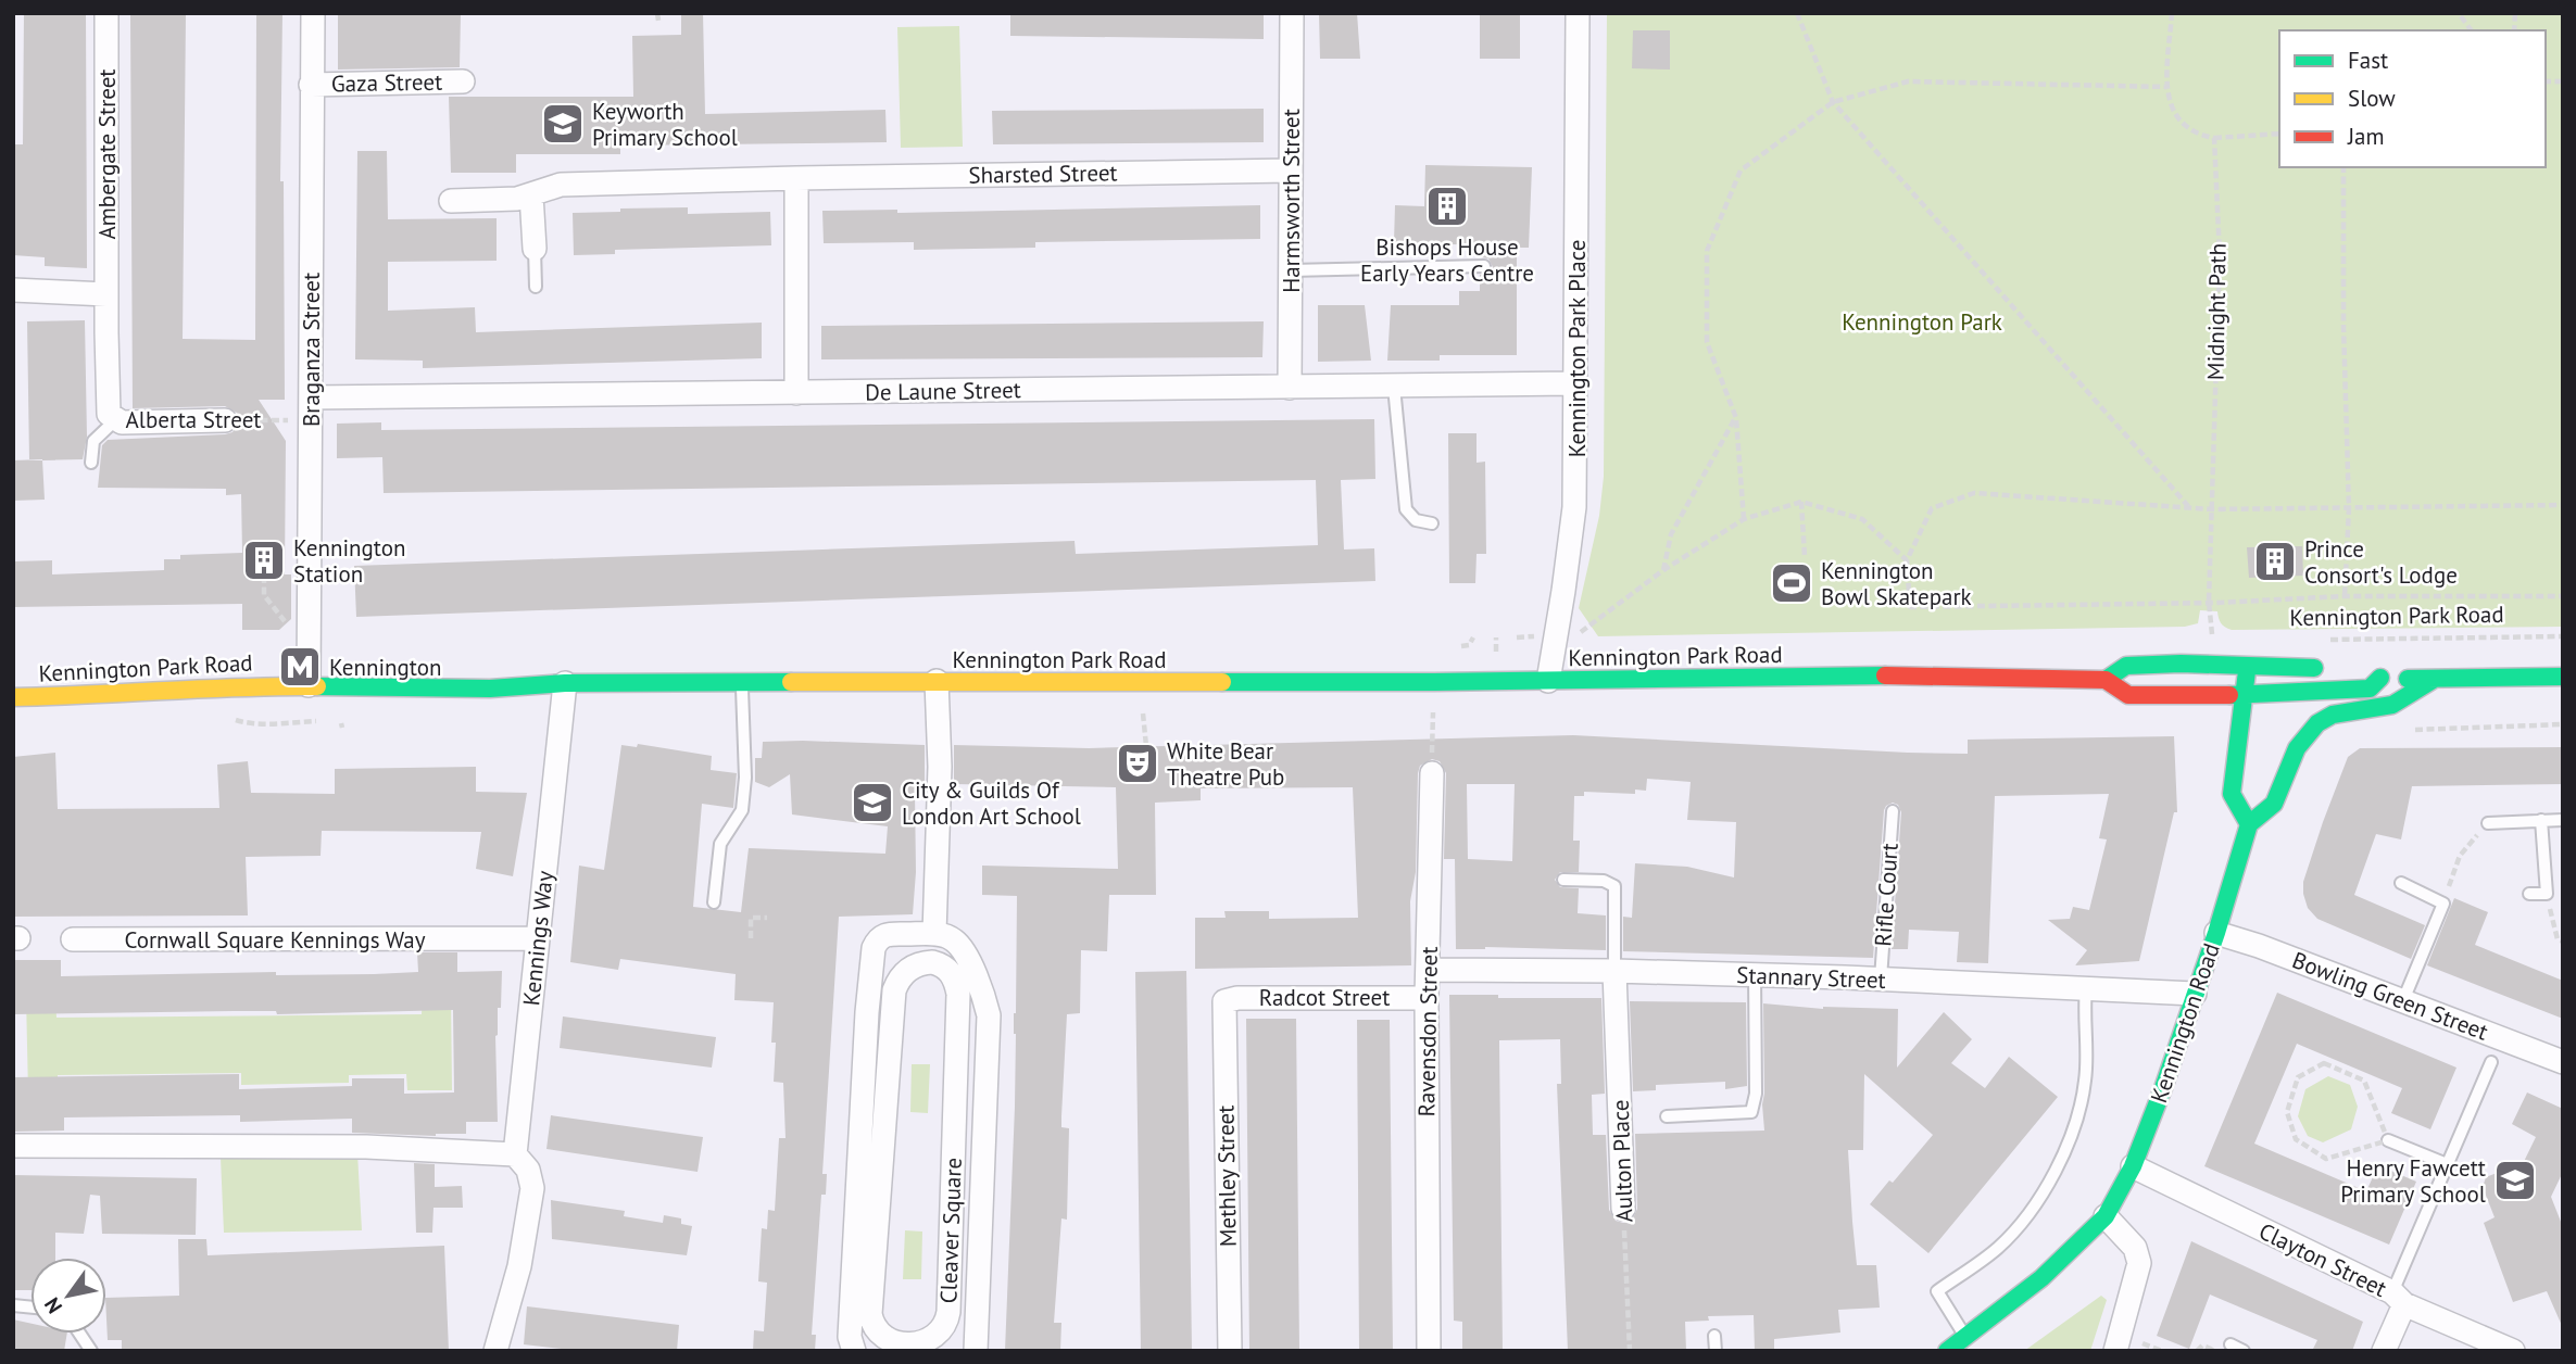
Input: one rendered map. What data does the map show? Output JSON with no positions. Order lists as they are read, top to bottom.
{
  "streets": {
    "highway": ["Kennington Park Road", "Kennington Road"],
    "street": [
      "Gaza Street",
      "Ambergate Street",
      "Sharsted Street",
      "Harmsworth Street",
      "Kennington Park Place",
      "Braganza Street",
      "De Laune Street",
      "Alberta Street",
      "Kennings Way",
      "Cornwall Square Kennings Way",
      "Stannary Street",
      "Bowling Green Street",
      "Radcot Street",
      "Ravensdon Street",
      "Aulton Place",
      "Methley Street",
      "Cleaver Square",
      "Clayton Street"
    ],
    "lane": ["Rifle Court"],
    "path": ["Midnight Path"]
  },
  "crossings": [
    ["Gaza Street", "Braganza Street"],
    ["Ambergate Street", "Alberta Street"],
    ["Sharsted Street", "Harmsworth Street"],
    ["Harmsworth Street", "De Laune Street"],
    ["Kennington Park Place", "De Laune Street"],
    ["Kennington Park Place", "Kennington Park Road"],
    ["Braganza Street", "De Laune Street"],
    ["Braganza Street", "Alberta Street"],
    ["Braganza Street", "Kennington Park Road"],
    ["De Laune Street", "Alberta Street"],
    ["Kennington Park Road", "Kennings Way"],
    ["Kennington Park Road", "Kennington Road"],
    ["Rifle Court", "Stannary Street"],
    ["Kennings Way", "Cornwall Square Kennings Way"],
    ["Stannary Street", "Kennington Road"],
    ["Stannary Street", "Ravensdon Street"],
    ["Stannary Street", "Aulton Place"],
    ["Bowling Green Street", "Kennington Road"],
    ["Radcot Street", "Ravensdon Street"],
    ["Radcot Street", "Methley Street"],
    ["Kennington Road", "Clayton Street"]
  ],
  "parks": ["Kennington Park"],
  "places": {
    "school or university": ["Keyworth Primary School", "City & Guilds Of London Art School", "Henry Fawcett Primary School"],
    "building": ["Bishops House Early Years Centre", "Kennington Station", "Prince Consort's Lodge"],
    "sports": ["Kennington Bowl Skatepark"],
    "metro station": ["Kennington"],
    "theatre": ["White Bear Theatre Pub"]
  },
  "legend": ["Fast", "Slow", "Jam"],
  "north": "bottom left"
}
